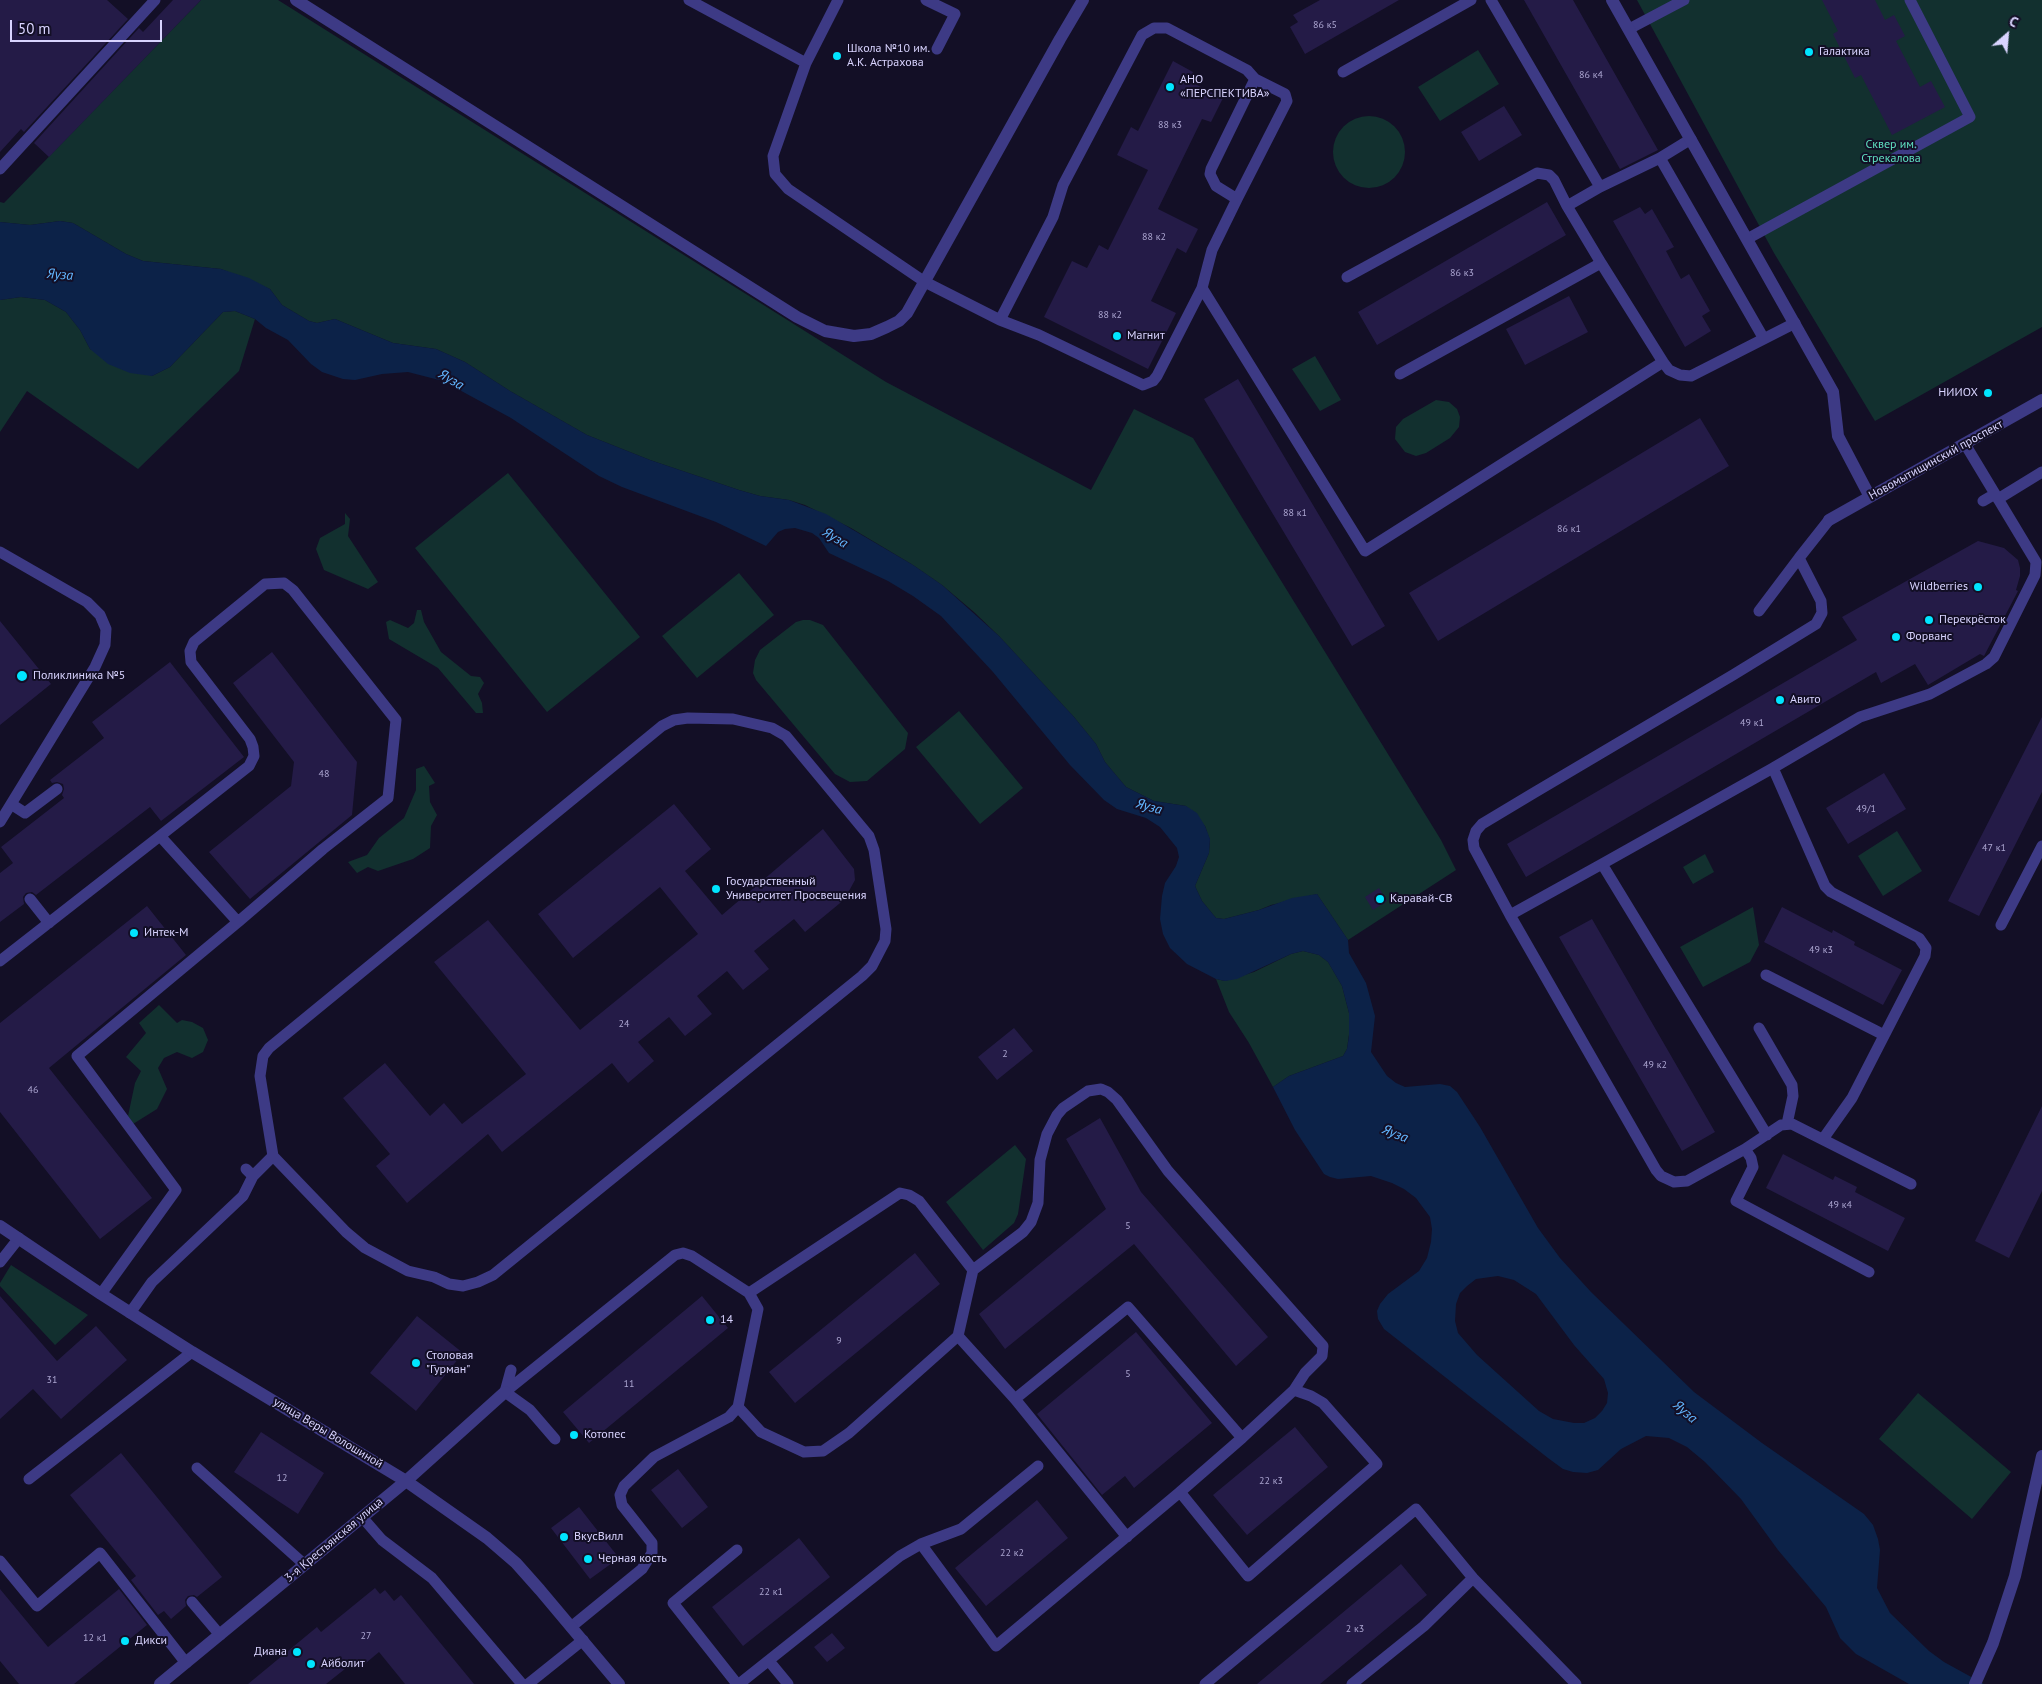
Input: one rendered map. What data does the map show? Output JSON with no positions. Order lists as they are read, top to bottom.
{
  "streets": {
    "street": ["Новомытищинский проспект", "улица Веры Волошиной", "3-я Крестьянская улица"]
  },
  "crossings": [
    ["улица Веры Волошиной", "3-я Крестьянская улица"]
  ],
  "water": ["Яуза"],
  "parks": ["Сквер им. Стрекалова"],
  "places": [
    "Галактика",
    "Школа №10 им. А.К. Астрахова",
    "АНО «ПЕРСПЕКТИВА»",
    "Магнит",
    "НИИОХ",
    "Wildberries",
    "Перекрёсток",
    "Форванс",
    "Поликлиника №5",
    "Авито",
    "Государственный Университет Просвещения",
    "Каравай-СВ",
    "Интек-М",
    "14",
    "Столовая \"Гурман\"",
    "Котопес",
    "ВкусВилл",
    "Черная кость",
    "Дикси",
    "Диана",
    "Айболит"
  ],
  "house_numbers": [
    "86 к5",
    "86 к4",
    "88 к3",
    "88 к2",
    "86 к3",
    "88 к2",
    "88 к1",
    "86 к1",
    "49 к1",
    "48",
    "49/1",
    "47 к1",
    "49 к3",
    "24",
    "2",
    "49 к2",
    "46",
    "49 к4",
    "5",
    "9",
    "5",
    "31",
    "11",
    "12",
    "22 к3",
    "22 к2",
    "22 к1",
    "2 к3",
    "27",
    "12 к1"
  ],
  "scale_bar": "50 m",
  "north": "top right"
}
